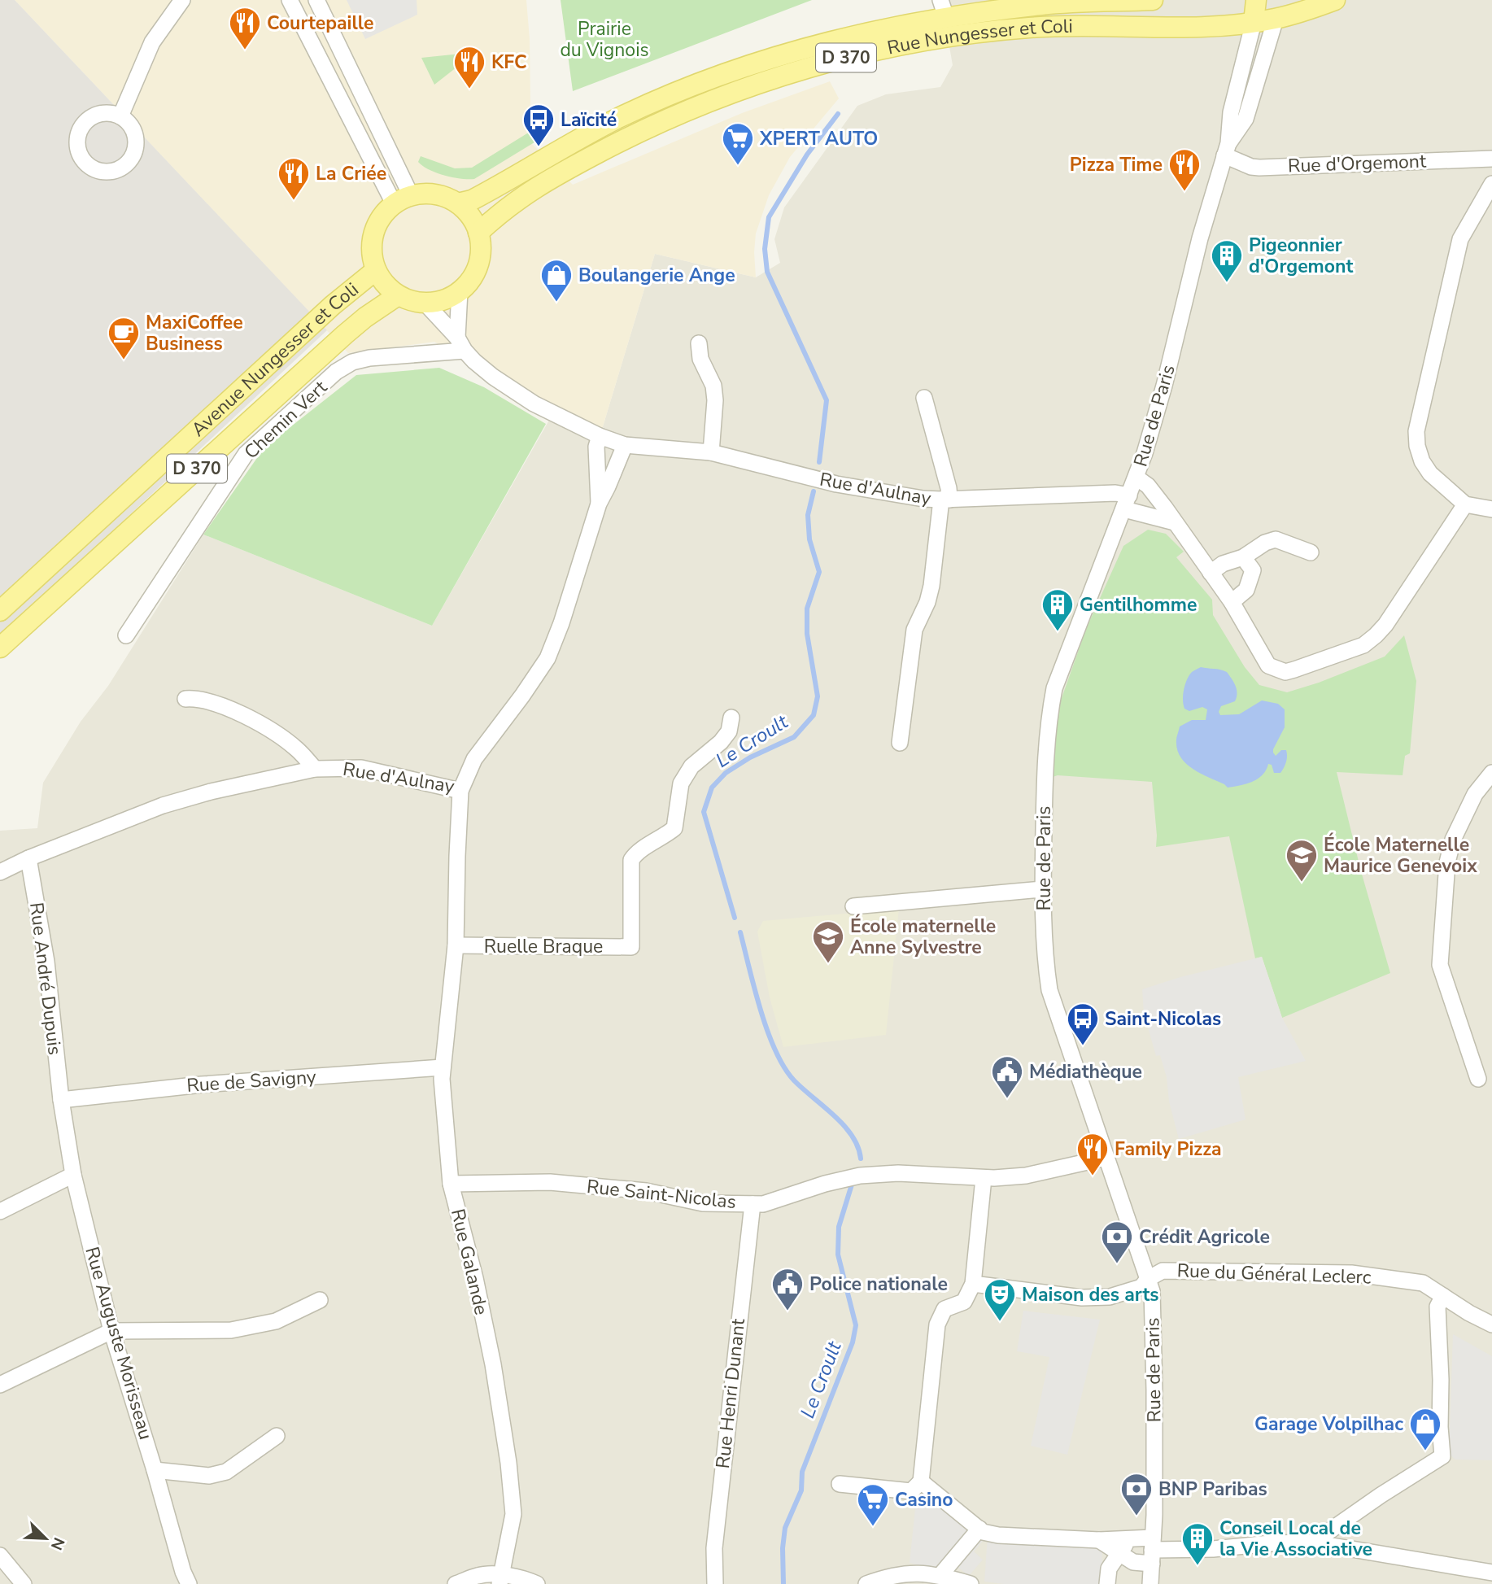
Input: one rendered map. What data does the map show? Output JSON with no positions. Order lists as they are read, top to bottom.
{
  "streets": {
    "main road": ["Rue Nungesser et Coli", "D 370", "Avenue Nungesser et Coli"],
    "street": [
      "Rue d'Orgemont",
      "Rue de Paris",
      "Chemin Vert",
      "Rue d'Aulnay",
      "Ruelle Braque",
      "Rue André Dupuis",
      "Rue de Savigny",
      "Rue Saint-Nicolas",
      "Rue Galande",
      "Rue du Général Leclerc",
      "Rue Auguste Morisseau",
      "Rue Henri Dunant"
    ]
  },
  "crossings": [
    ["Rue Nungesser et Coli", "D 370"],
    ["Rue Nungesser et Coli", "Avenue Nungesser et Coli"],
    ["Rue Nungesser et Coli", "Rue de Paris"],
    ["Rue Nungesser et Coli", "Rue d'Aulnay"],
    ["D 370", "Rue de Paris"],
    ["Rue d'Orgemont", "Rue de Paris"],
    ["Avenue Nungesser et Coli", "Rue d'Aulnay"],
    ["Rue de Paris", "Rue d'Aulnay"],
    ["Rue de Paris", "Rue Saint-Nicolas"],
    ["Rue de Paris", "Rue du Général Leclerc"],
    ["Chemin Vert", "Rue d'Aulnay"],
    ["Rue d'Aulnay", "Rue André Dupuis"],
    ["Rue d'Aulnay", "Rue Galande"],
    ["Ruelle Braque", "Rue Galande"],
    ["Rue André Dupuis", "Rue de Savigny"],
    ["Rue André Dupuis", "Rue Auguste Morisseau"],
    ["Rue de Savigny", "Rue Galande"],
    ["Rue de Savigny", "Rue Auguste Morisseau"],
    ["Rue Saint-Nicolas", "Rue Galande"],
    ["Rue Saint-Nicolas", "Rue Henri Dunant"]
  ],
  "water": ["Le Croult"],
  "parks": ["Prairie du Vignois"],
  "places": {
    "restaurant": [
      "Courtepaille",
      "KFC",
      "Pizza Time",
      "La Criée",
      "Family Pizza"
    ],
    "bus stop": ["Laïcité", "Saint-Nicolas"],
    "supermarket": ["XPERT AUTO", "Casino"],
    "building": ["Pigeonnier d'Orgemont", "Gentilhomme", "Conseil Local de la Vie Associative"],
    "shop": ["Boulangerie Ange", "Garage Volpilhac"],
    "cafe": ["MaxiCoffee Business"],
    "school or university": ["École Maternelle Maurice Genevoix", "École maternelle Anne Sylvestre"],
    "public building": ["Médiathèque", "Police nationale"],
    "bank": ["Crédit Agricole", "BNP Paribas"],
    "theatre": ["Maison des arts"]
  },
  "north": "bottom right"
}
